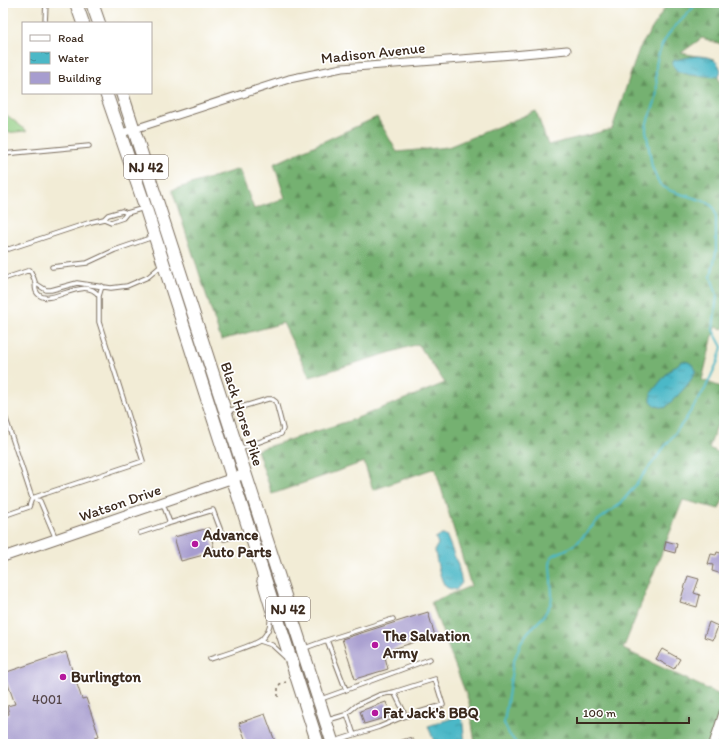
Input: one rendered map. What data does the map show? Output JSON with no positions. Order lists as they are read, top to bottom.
{
  "streets": {
    "highway": ["NJ 42", "Black Horse Pike"],
    "street": ["Madison Avenue", "Watson Drive"]
  },
  "crossings": [
    ["Madison Avenue", "Black Horse Pike"],
    ["Black Horse Pike", "Watson Drive"]
  ],
  "places": [
    "Advance Auto Parts",
    "The Salvation Army",
    "Burlington",
    "Fat Jack's BBQ"
  ],
  "house_numbers": ["4001"],
  "legend": ["Road", "Water", "Building"],
  "scale_bar": "100 m"
}
